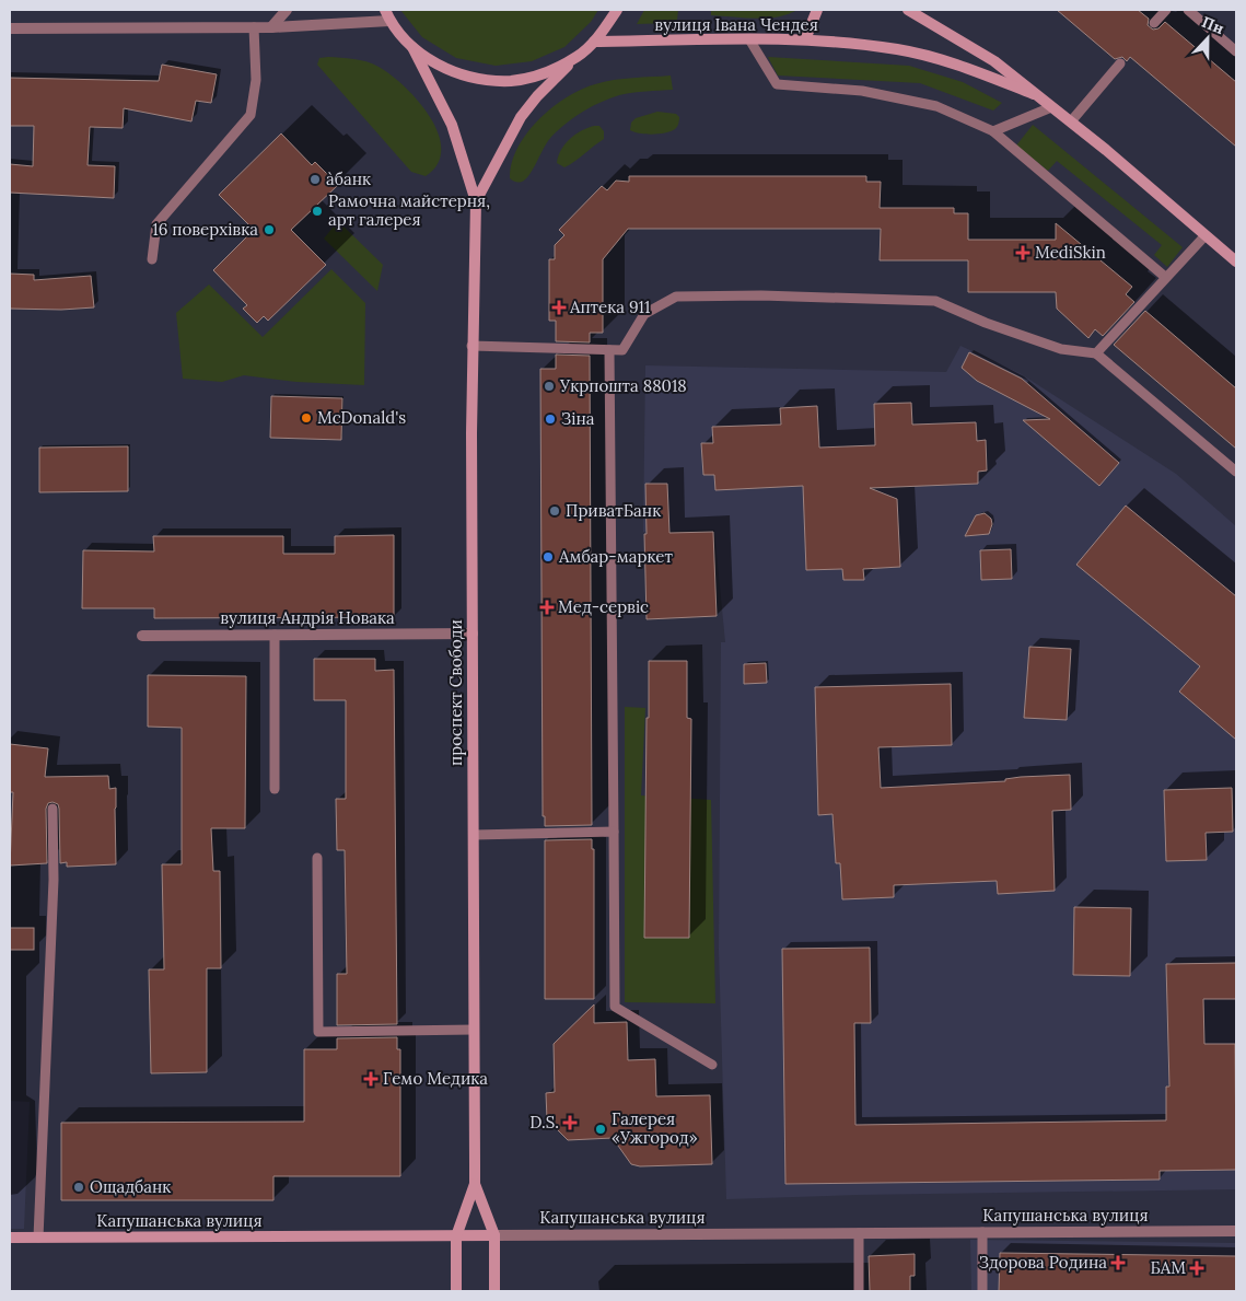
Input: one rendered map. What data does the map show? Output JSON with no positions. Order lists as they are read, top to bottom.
{
  "streets": {
    "main road": ["вулиця Івана Чендея", "проспект Свободи", "Капушанська вулиця"],
    "street": ["вулиця Андрія Новака"]
  },
  "crossings": [
    ["вулиця Андрія Новака", "проспект Свободи"],
    ["проспект Свободи", "Капушанська вулиця"]
  ],
  "places": {
    "other": [
      "а̀банк",
      "Рамочна майстерня, арт галерея",
      "16 поверхівка",
      "Укрпошта 88018",
      "McDonald's",
      "Зіна",
      "ПриватБанк",
      "Амбар-маркет",
      "Галерея «Ужгород»",
      "Ощадбанк"
    ],
    "health": [
      "MediSkin",
      "Аптека 911",
      "Мед-сервіс",
      "Гемо Медика",
      "D.S.",
      "Здорова Родина",
      "БАМ"
    ]
  },
  "north": "top"
}
